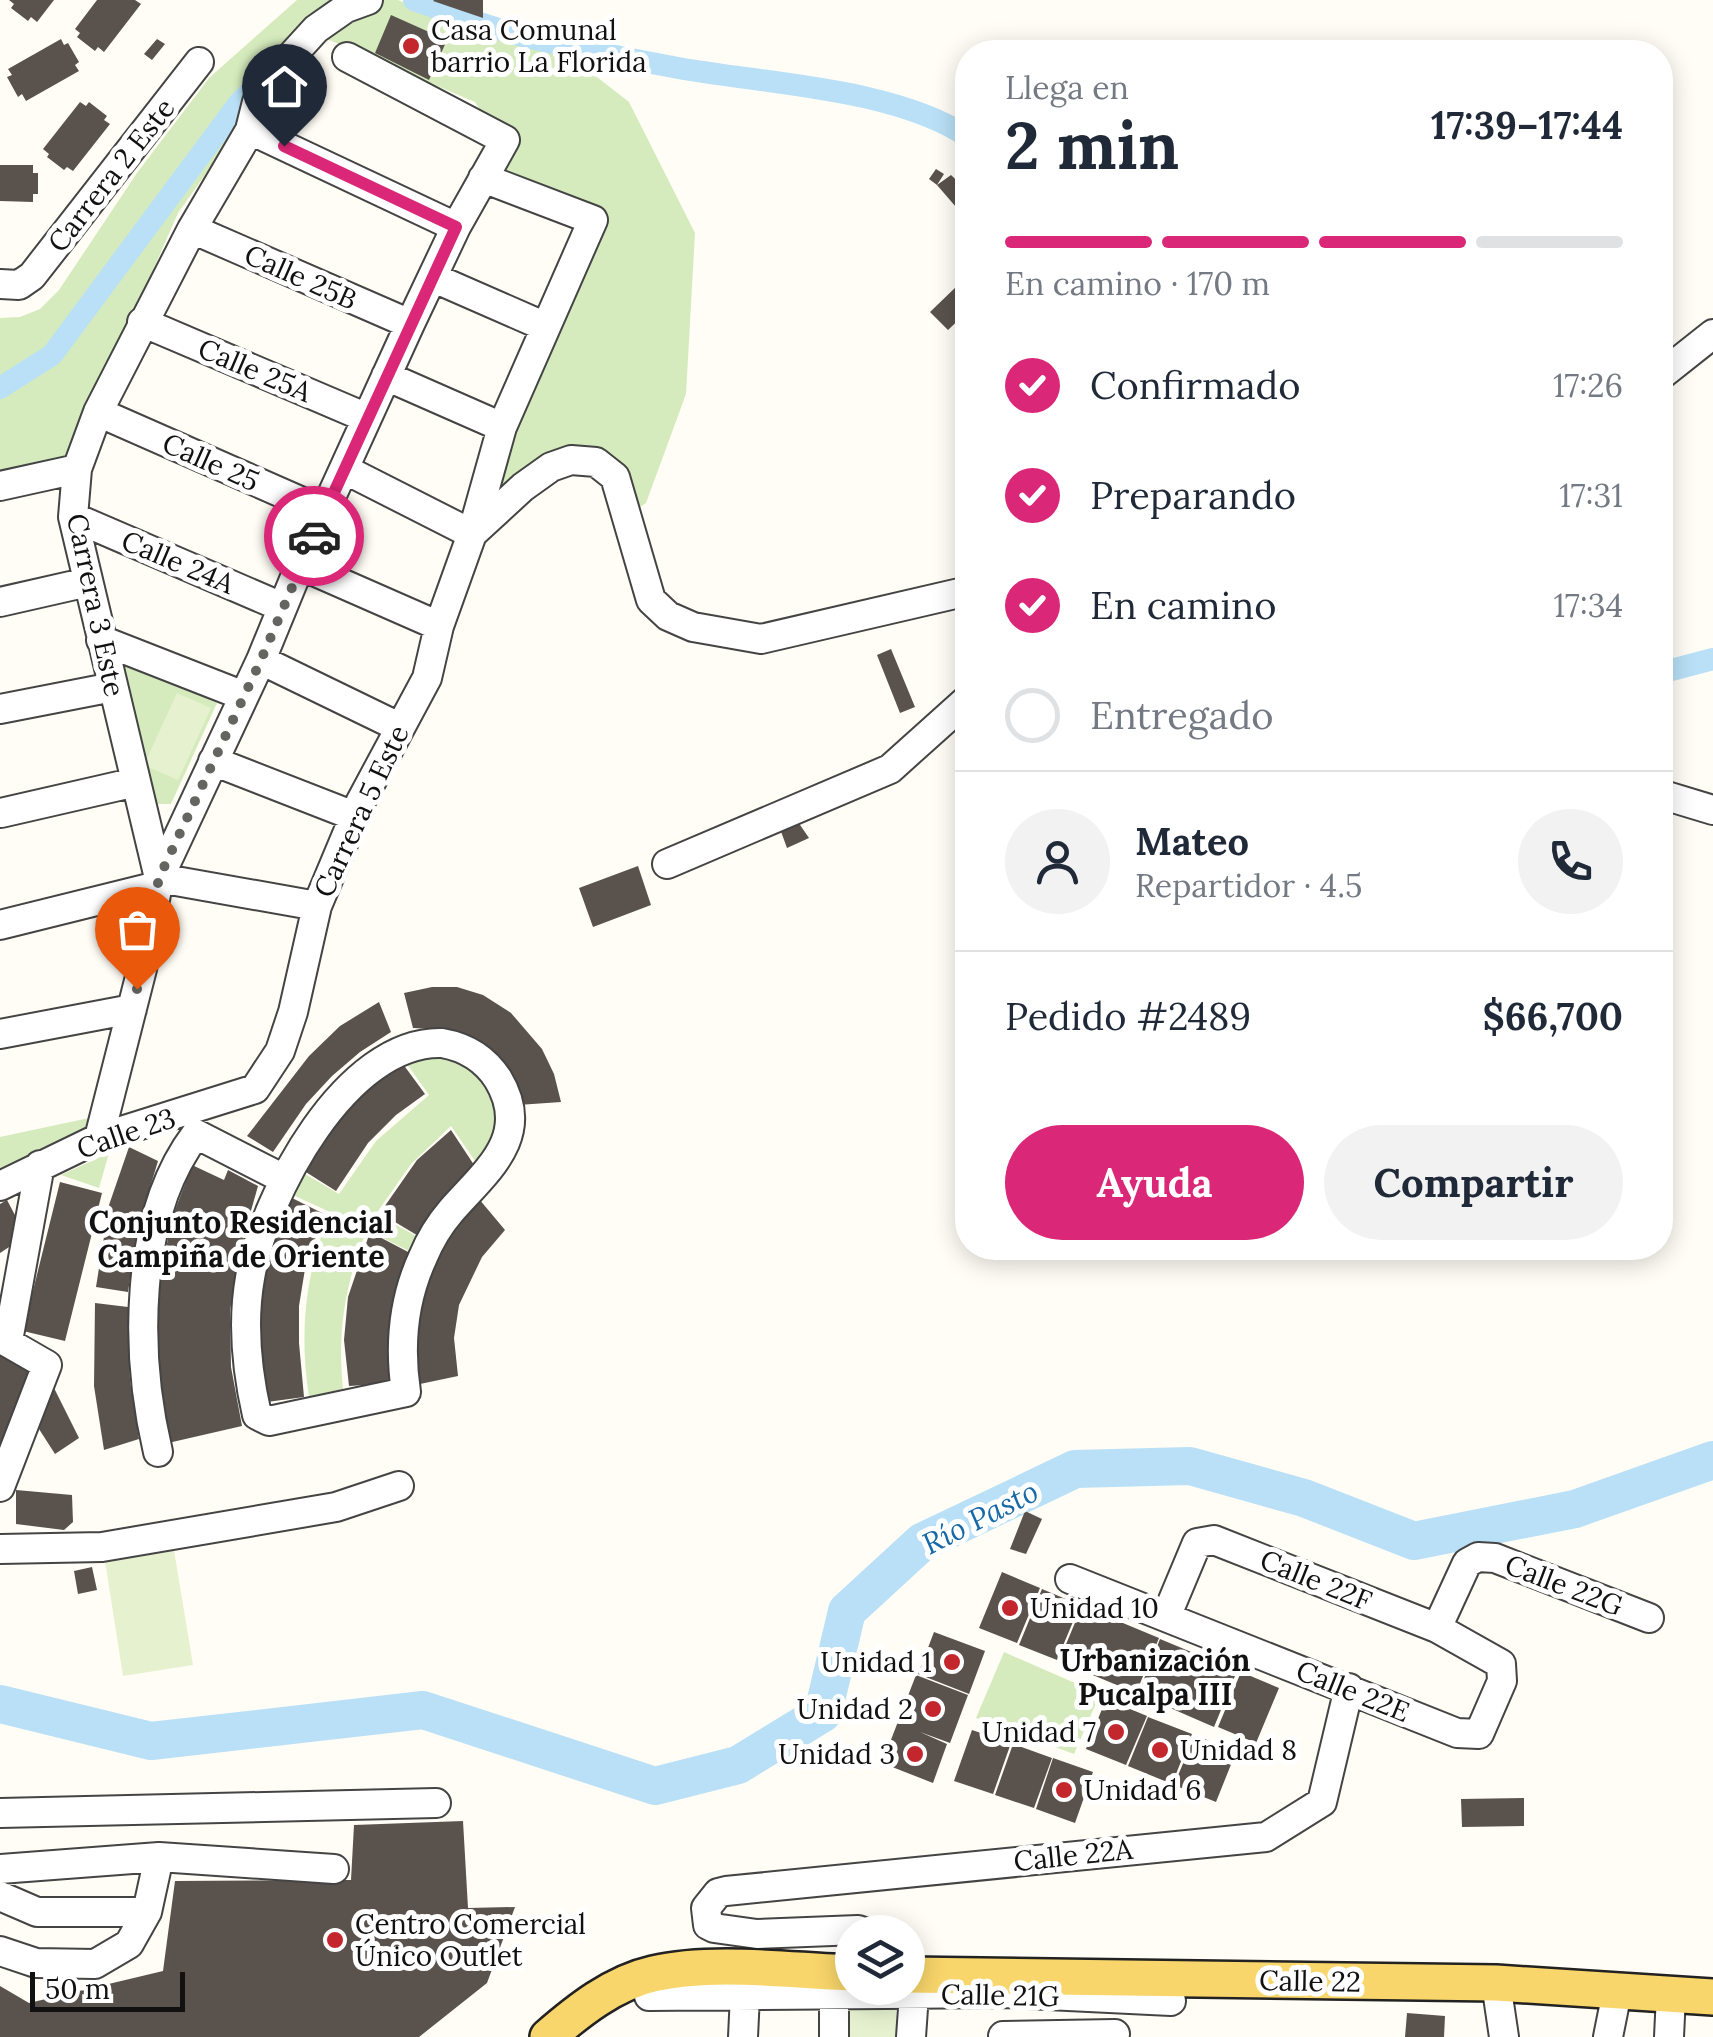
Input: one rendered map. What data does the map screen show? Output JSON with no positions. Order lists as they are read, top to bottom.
{
  "streets": {
    "main road": ["Calle 22"],
    "street": [
      "Carrera 2 Este",
      "Calle 25B",
      "Calle 25A",
      "Calle 25",
      "Calle 24A",
      "Carrera 3 Este",
      "Carrera 5 Este",
      "Calle 23",
      "Calle 22F",
      "Calle 22G",
      "Calle 22E",
      "Calle 22A",
      "Calle 21G"
    ]
  },
  "crossings": [
    ["Calle 25B", "Carrera 3 Este"],
    ["Calle 25A", "Carrera 3 Este"],
    ["Calle 25", "Carrera 3 Este"],
    ["Calle 24A", "Carrera 3 Este"],
    ["Carrera 5 Este", "Calle 23"],
    ["Calle 22F", "Calle 22G"],
    ["Calle 22F", "Calle 22E"],
    ["Calle 22E", "Calle 22A"]
  ],
  "districts": ["Conjunto Residencial Campiña de Oriente", "Urbanización Pucalpa III"],
  "water": ["Río Pasto"],
  "places": [
    "Casa Comunal barrio La Florida",
    "Unidad 10",
    "Unidad 1",
    "Unidad 2",
    "Unidad 7",
    "Unidad 8",
    "Unidad 3",
    "Unidad 6",
    "Centro Comercial Único Outlet"
  ],
  "scale_bar": "50 m",
  "page": {
    "heading": ["2 min", "Llega en", "17:39–17:44"],
    "panel": [
      "Mateo",
      "Repartidor · 4.5",
      "Pedido #2489",
      "$66,700"
    ],
    "bar": "En camino · 170 m",
    "list": [
      ["Confirmado", "17:26"],
      ["Preparando", "17:31"],
      ["En camino", "17:34"],
      "Entregado"
    ],
    "buttons": ["Ayuda", "Compartir"],
    "scale": "50 m"
  }
}
